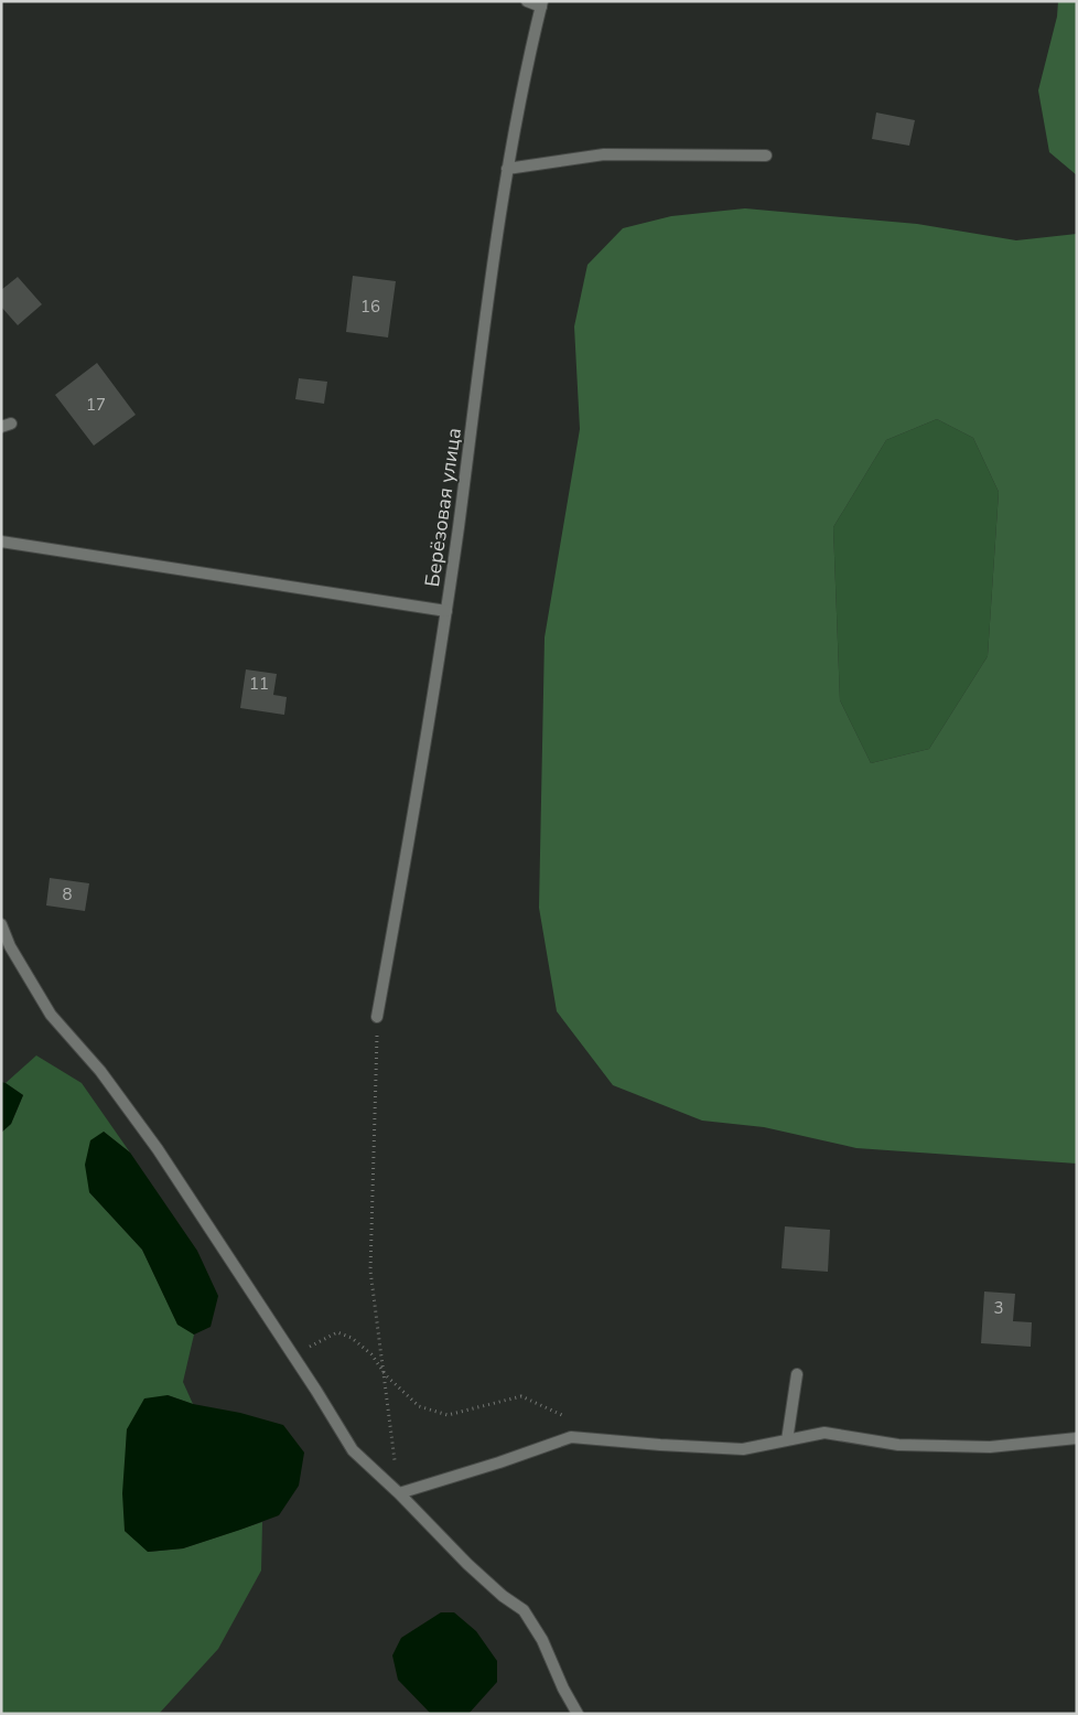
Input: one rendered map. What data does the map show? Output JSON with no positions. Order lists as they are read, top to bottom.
{
  "streets": {
    "street": ["Берёзовая улица"]
  },
  "house_numbers": [
    "16",
    "17",
    "11",
    "8",
    "3"
  ]
}
